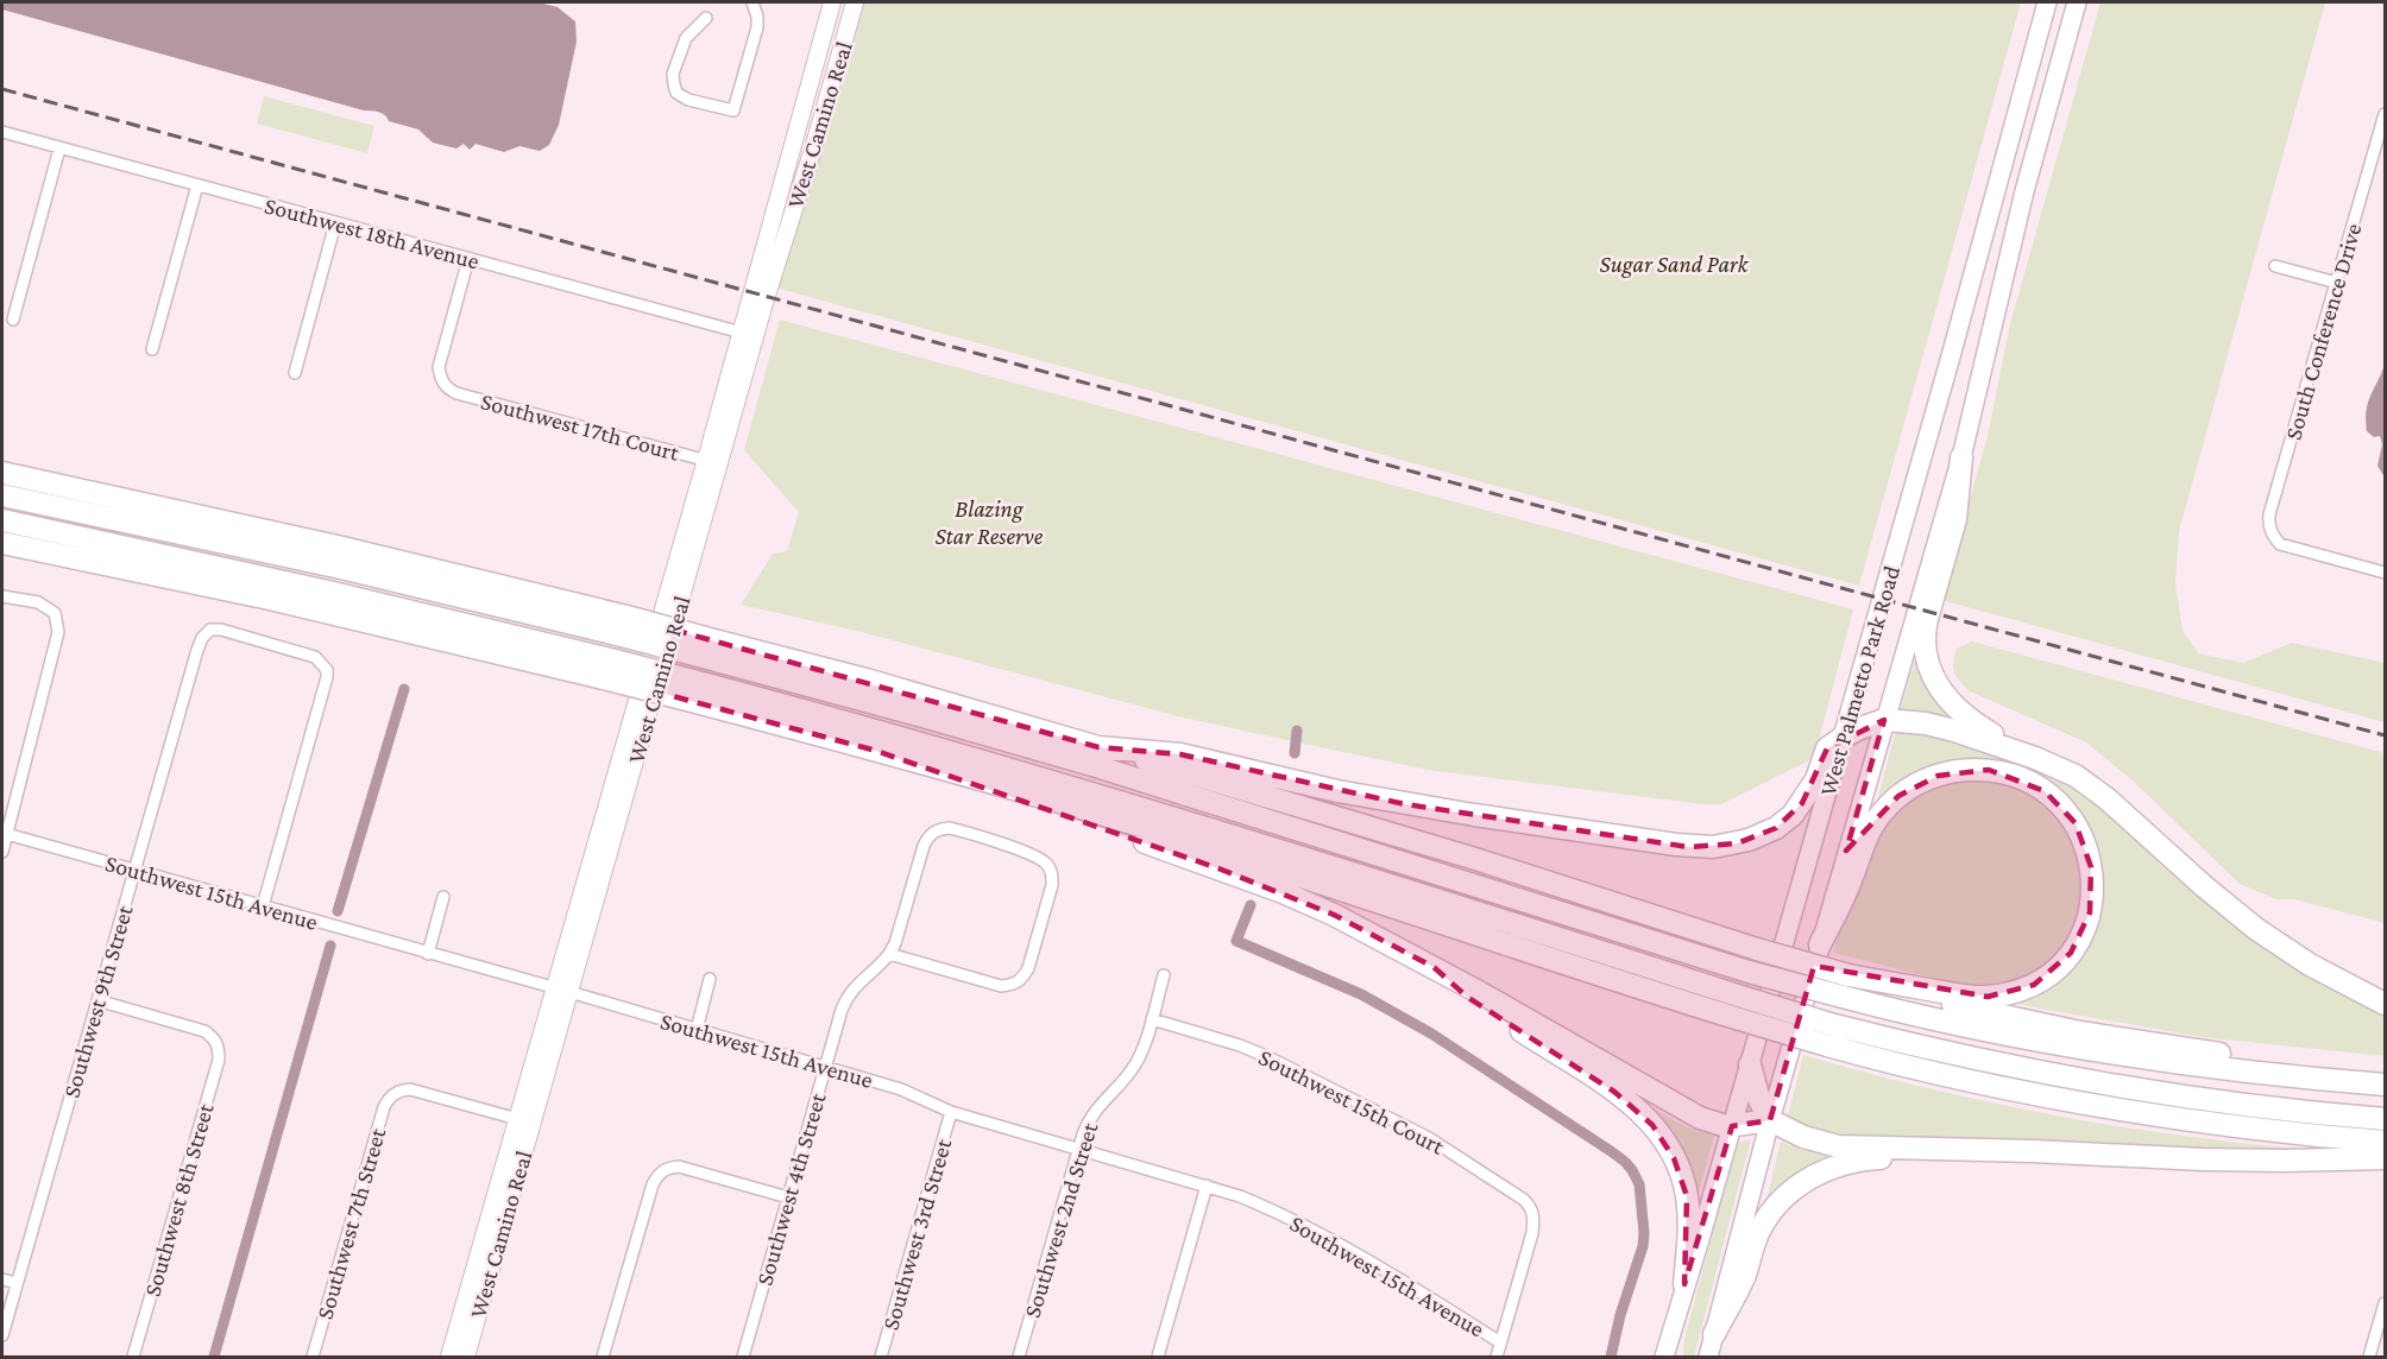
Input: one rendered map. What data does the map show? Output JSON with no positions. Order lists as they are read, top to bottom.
{
  "streets": {
    "main road": ["West Palmetto Park Road"],
    "street": [
      "West Camino Real",
      "Southwest 18th Avenue",
      "South Conference Drive",
      "Southwest 17th Court",
      "Southwest 15th Avenue",
      "Southwest 9th Street",
      "Southwest 15th Court",
      "Southwest 4th Street",
      "Southwest 8th Street",
      "Southwest 2nd Street",
      "Southwest 7th Street",
      "Southwest 3rd Street"
    ]
  },
  "crossings": [
    ["West Camino Real", "Southwest 18th Avenue"],
    ["West Camino Real", "Southwest 17th Court"],
    ["West Camino Real", "Southwest 15th Avenue"],
    ["West Camino Real", "Southwest 7th Street"],
    ["Southwest 18th Avenue", "Southwest 17th Court"],
    ["Southwest 15th Avenue", "Southwest 9th Street"],
    ["Southwest 15th Avenue", "Southwest 15th Court"],
    ["Southwest 15th Avenue", "Southwest 4th Street"],
    ["Southwest 15th Avenue", "Southwest 2nd Street"],
    ["Southwest 15th Avenue", "Southwest 3rd Street"],
    ["Southwest 9th Street", "Southwest 8th Street"],
    ["Southwest 15th Court", "Southwest 2nd Street"]
  ],
  "parks": ["Sugar Sand Park", "Blazing Star Reserve"]
}
